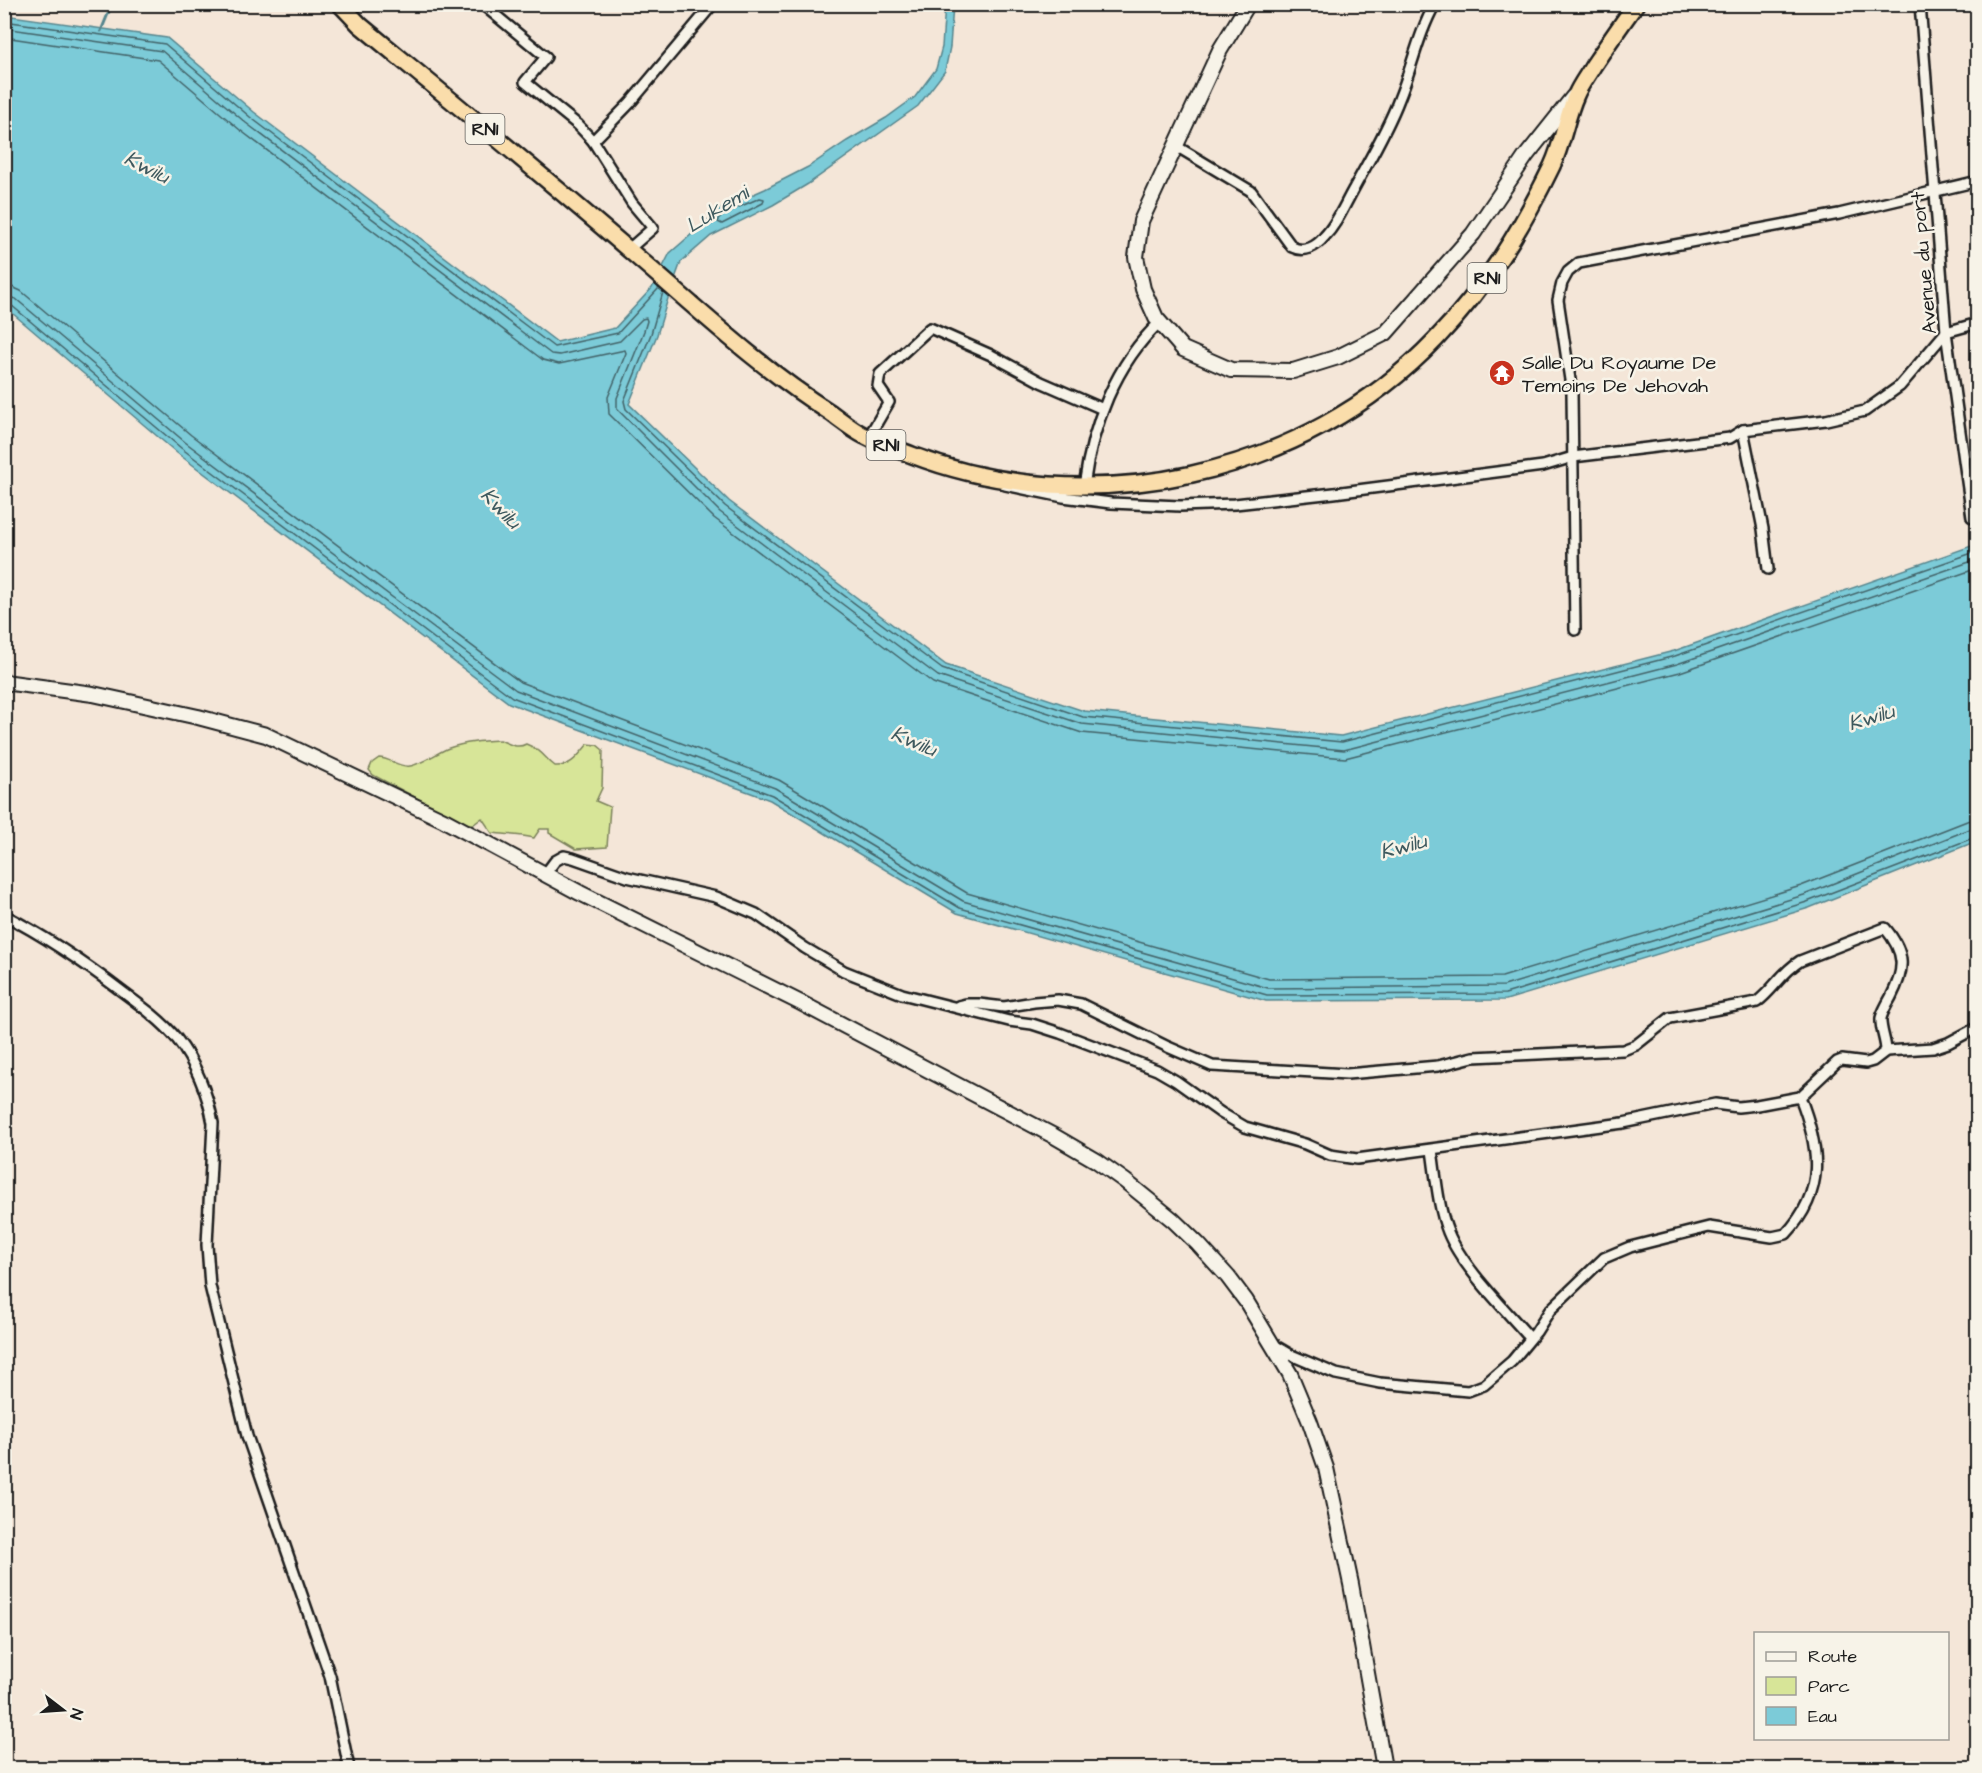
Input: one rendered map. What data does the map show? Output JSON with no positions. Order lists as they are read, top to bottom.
{
  "streets": {
    "highway": ["RN1"],
    "street": ["Avenue du port"]
  },
  "water": ["Kwilu", "Lukemi"],
  "places": {
    "temple": ["Salle Du Royaume De Temoins De Jehovah"]
  },
  "legend": ["Route", "Parc", "Eau"],
  "north": "right"
}
